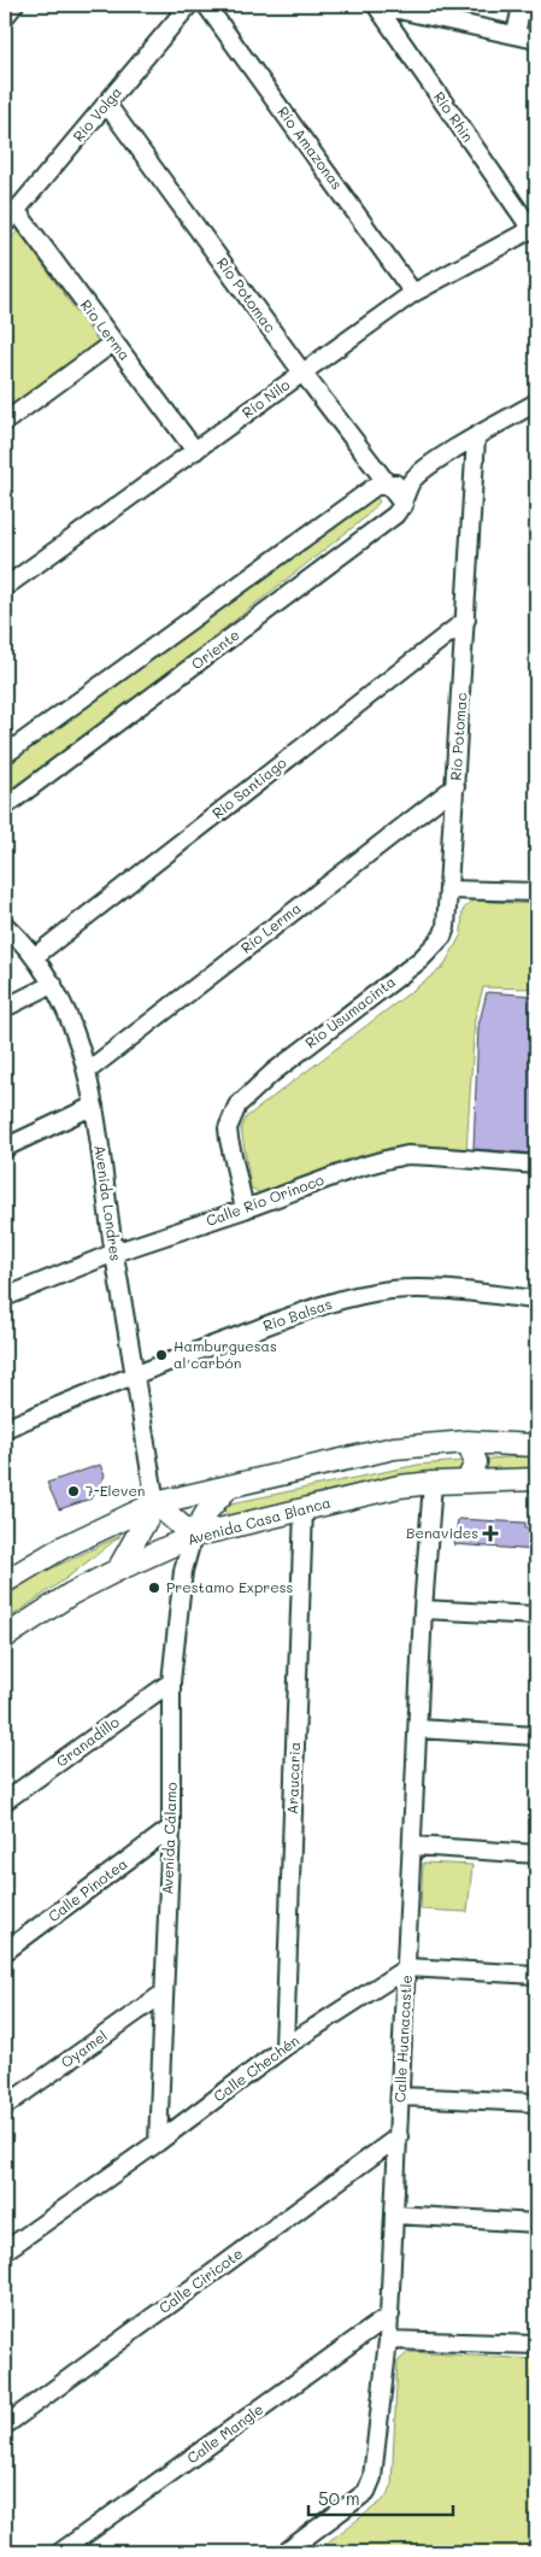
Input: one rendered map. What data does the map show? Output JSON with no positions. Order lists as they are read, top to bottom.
{
  "streets": {
    "street": [
      "Río Volga",
      "Río Rhin",
      "Río Amazonas",
      "Río Potomac",
      "Río Lerma",
      "Río Nilo",
      "Oriente",
      "Río Santiago",
      "Río Usumacinta",
      "Calle Río Orinoco",
      "Avenida Londres",
      "Río Balsas",
      "Avenida Casa Blanca",
      "Granadillo",
      "Araucaria",
      "Avenida Cálamo",
      "Calle Pinotea",
      "Calle Huanacastle",
      "Oyamel",
      "Calle Chechén",
      "Calle Ciricote",
      "Calle Mangle"
    ]
  },
  "crossings": [
    ["Río Volga", "Río Potomac"],
    ["Río Volga", "Río Lerma"],
    ["Río Rhin", "Río Nilo"],
    ["Río Amazonas", "Río Nilo"],
    ["Río Potomac", "Río Lerma"],
    ["Río Potomac", "Río Nilo"],
    ["Río Potomac", "Oriente"],
    ["Río Potomac", "Río Santiago"],
    ["Río Potomac", "Río Usumacinta"],
    ["Río Lerma", "Río Nilo"],
    ["Río Lerma", "Avenida Londres"],
    ["Río Santiago", "Avenida Londres"],
    ["Río Usumacinta", "Calle Río Orinoco"],
    ["Calle Río Orinoco", "Avenida Londres"],
    ["Avenida Londres", "Río Balsas"],
    ["Avenida Casa Blanca", "Araucaria"],
    ["Avenida Casa Blanca", "Avenida Cálamo"],
    ["Avenida Casa Blanca", "Calle Huanacastle"],
    ["Granadillo", "Avenida Cálamo"],
    ["Araucaria", "Calle Chechén"],
    ["Avenida Cálamo", "Calle Pinotea"],
    ["Avenida Cálamo", "Oyamel"],
    ["Avenida Cálamo", "Calle Chechén"],
    ["Calle Huanacastle", "Calle Chechén"],
    ["Calle Huanacastle", "Calle Ciricote"],
    ["Calle Huanacastle", "Calle Mangle"]
  ],
  "places": {
    "other": ["Hamburguesas al carbón", "7-Eleven", "Prestamo Express"],
    "health": ["Benavides"]
  },
  "scale_bar": "50 m"
}
